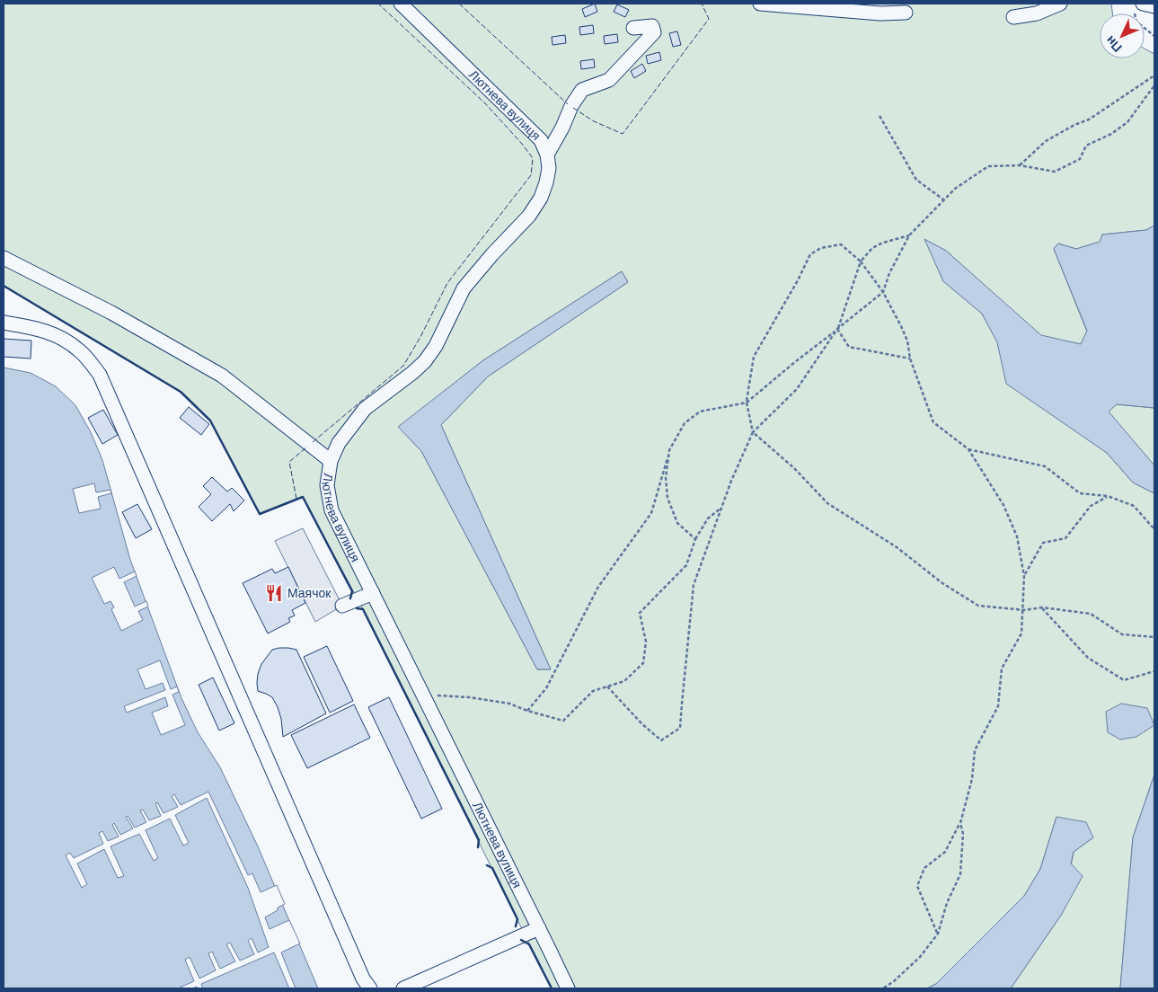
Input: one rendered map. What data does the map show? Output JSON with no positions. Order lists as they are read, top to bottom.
{
  "streets": {
    "street": ["Лютнева вулиця"]
  },
  "places": {
    "restaurant": ["Маячок"]
  },
  "north": "bottom left"
}
